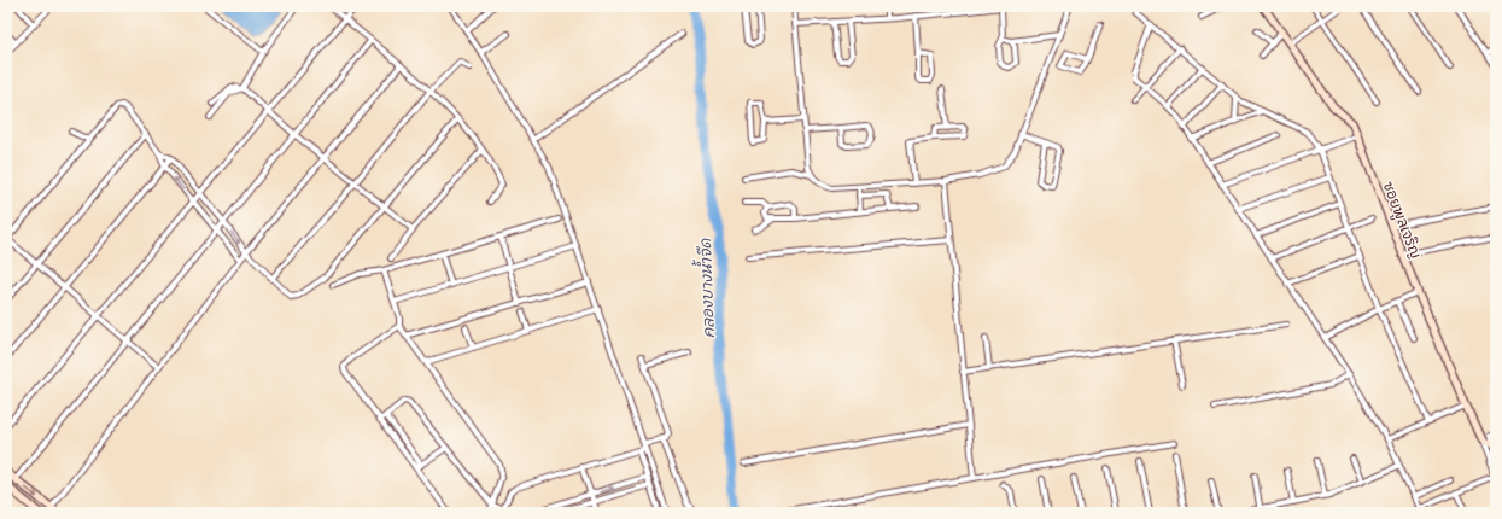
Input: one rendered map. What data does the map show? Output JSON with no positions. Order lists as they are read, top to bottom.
{
  "streets": {
    "street": ["ซอยพูลเจริญ"]
  },
  "water": ["คลองบางน้ำจืด"]
}
